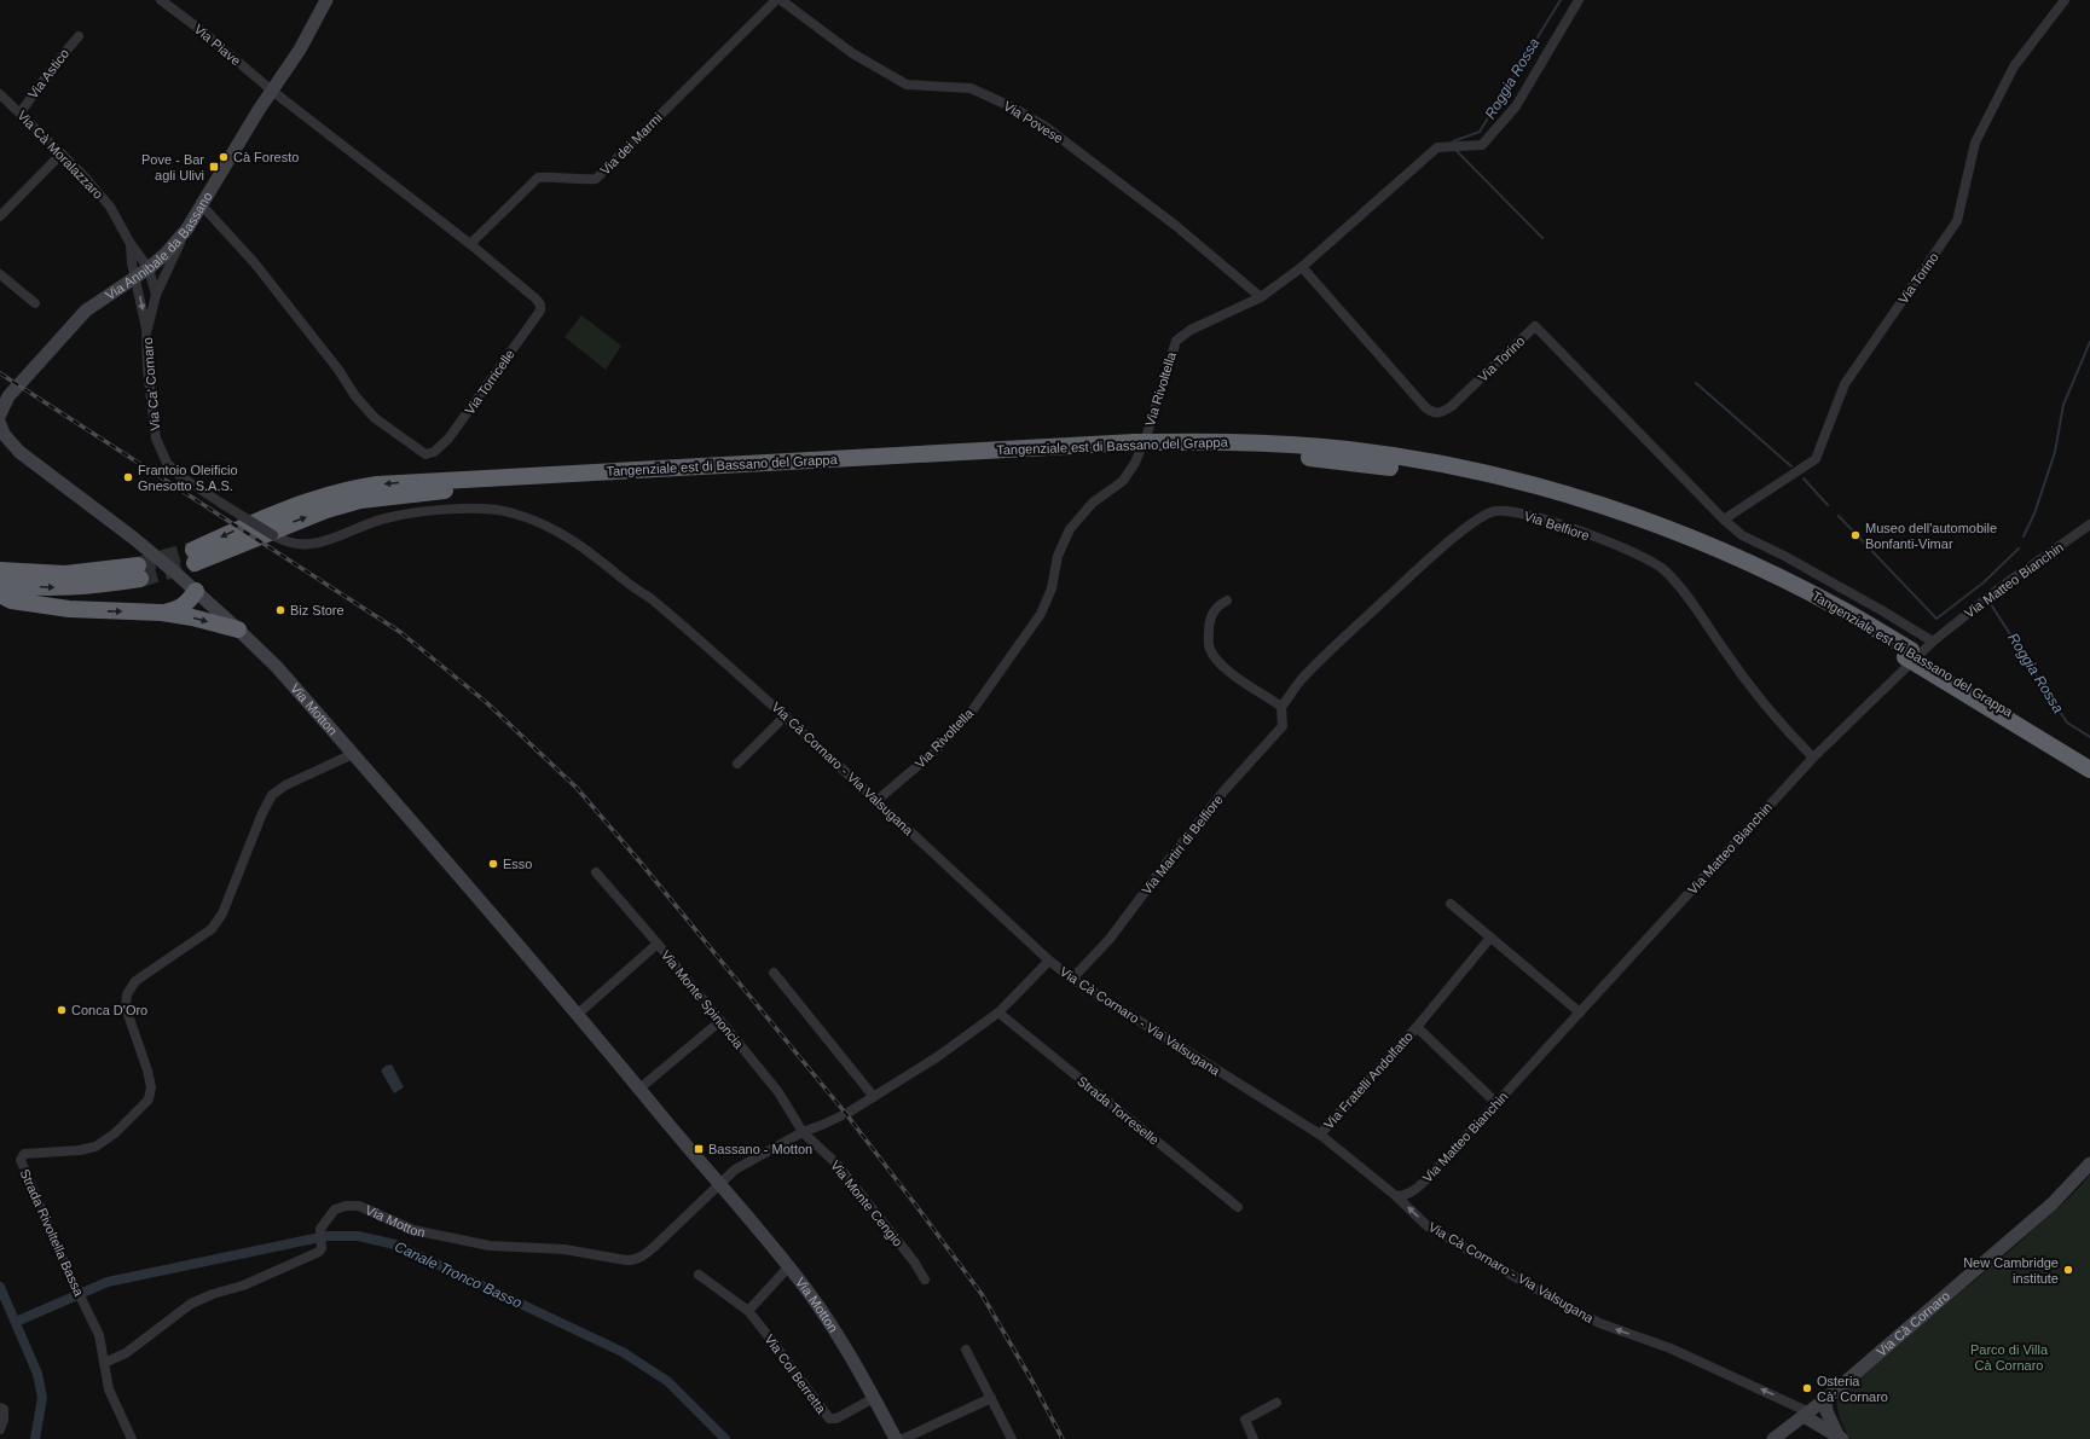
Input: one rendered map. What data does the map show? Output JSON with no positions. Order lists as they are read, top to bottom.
{
  "streets": {
    "highway": ["Tangenziale est di Bassano del Grappa"],
    "main road": ["Via Annibale da Bassano", "Via Motton", "Via Cà Cornaro"],
    "street": [
      "Via Piave",
      "Via Astico",
      "Via Povese",
      "Via dei Marmi",
      "Via Cà Moralazzaro",
      "Via Torino",
      "Via Torricelle",
      "Via Ca' Cornaro",
      "Via Rivoltella",
      "Via Belfiore",
      "Via Matteo Bianchin",
      "Via Cà Cornaro - Via Valsugana",
      "Via Martiri di Belfiore",
      "Via Monte Spinoncia",
      "Via Fratelli Andolfatto",
      "Strada Torreselle",
      "Via Monte Cengio",
      "Strada Rivoltella Bassa",
      "Via Col Berretta"
    ]
  },
  "crossings": [
    ["Via Piave", "Via Annibale da Bassano"],
    ["Via Piave", "Via Torricelle"],
    ["Via Astico", "Via Cà Moralazzaro"],
    ["Via Povese", "Via Rivoltella"],
    ["Via dei Marmi", "Via Torricelle"],
    ["Via Cà Moralazzaro", "Via Annibale da Bassano"],
    ["Via Cà Moralazzaro", "Via Ca' Cornaro"],
    ["Via Annibale da Bassano", "Via Torricelle"],
    ["Via Annibale da Bassano", "Via Ca' Cornaro"],
    ["Via Torino", "Via Rivoltella"],
    ["Via Torino", "Via Matteo Bianchin"],
    ["Via Ca' Cornaro", "Via Cà Cornaro - Via Valsugana"],
    ["Via Rivoltella", "Via Cà Cornaro - Via Valsugana"],
    ["Via Belfiore", "Via Matteo Bianchin"],
    ["Via Belfiore", "Via Martiri di Belfiore"],
    ["Via Matteo Bianchin", "Via Cà Cornaro - Via Valsugana"],
    ["Via Matteo Bianchin", "Via Fratelli Andolfatto"],
    ["Via Motton", "Strada Rivoltella Bassa"],
    ["Via Motton", "Via Col Berretta"],
    ["Via Cà Cornaro - Via Valsugana", "Via Martiri di Belfiore"],
    ["Via Cà Cornaro - Via Valsugana", "Via Fratelli Andolfatto"],
    ["Via Cà Cornaro - Via Valsugana", "Via Cà Cornaro"],
    ["Via Monte Spinoncia", "Via Monte Cengio"]
  ],
  "water": ["Roggia Rossa", "Canale Tronco Basso"],
  "parks": ["Parco di Villa Cà Cornaro"],
  "places": {
    "other": [
      "Cà Foresto",
      "Frantoio Oleificio Gnesotto S.A.S.",
      "Museo dell'automobile Bonfanti-Vimar",
      "Biz Store",
      "Esso",
      "Conca D'Oro",
      "New Cambridge institute",
      "Osteria Cà' Cornaro"
    ],
    "transit": ["Pove - Bar agli Ulivi", "Bassano - Motton"]
  }
}
